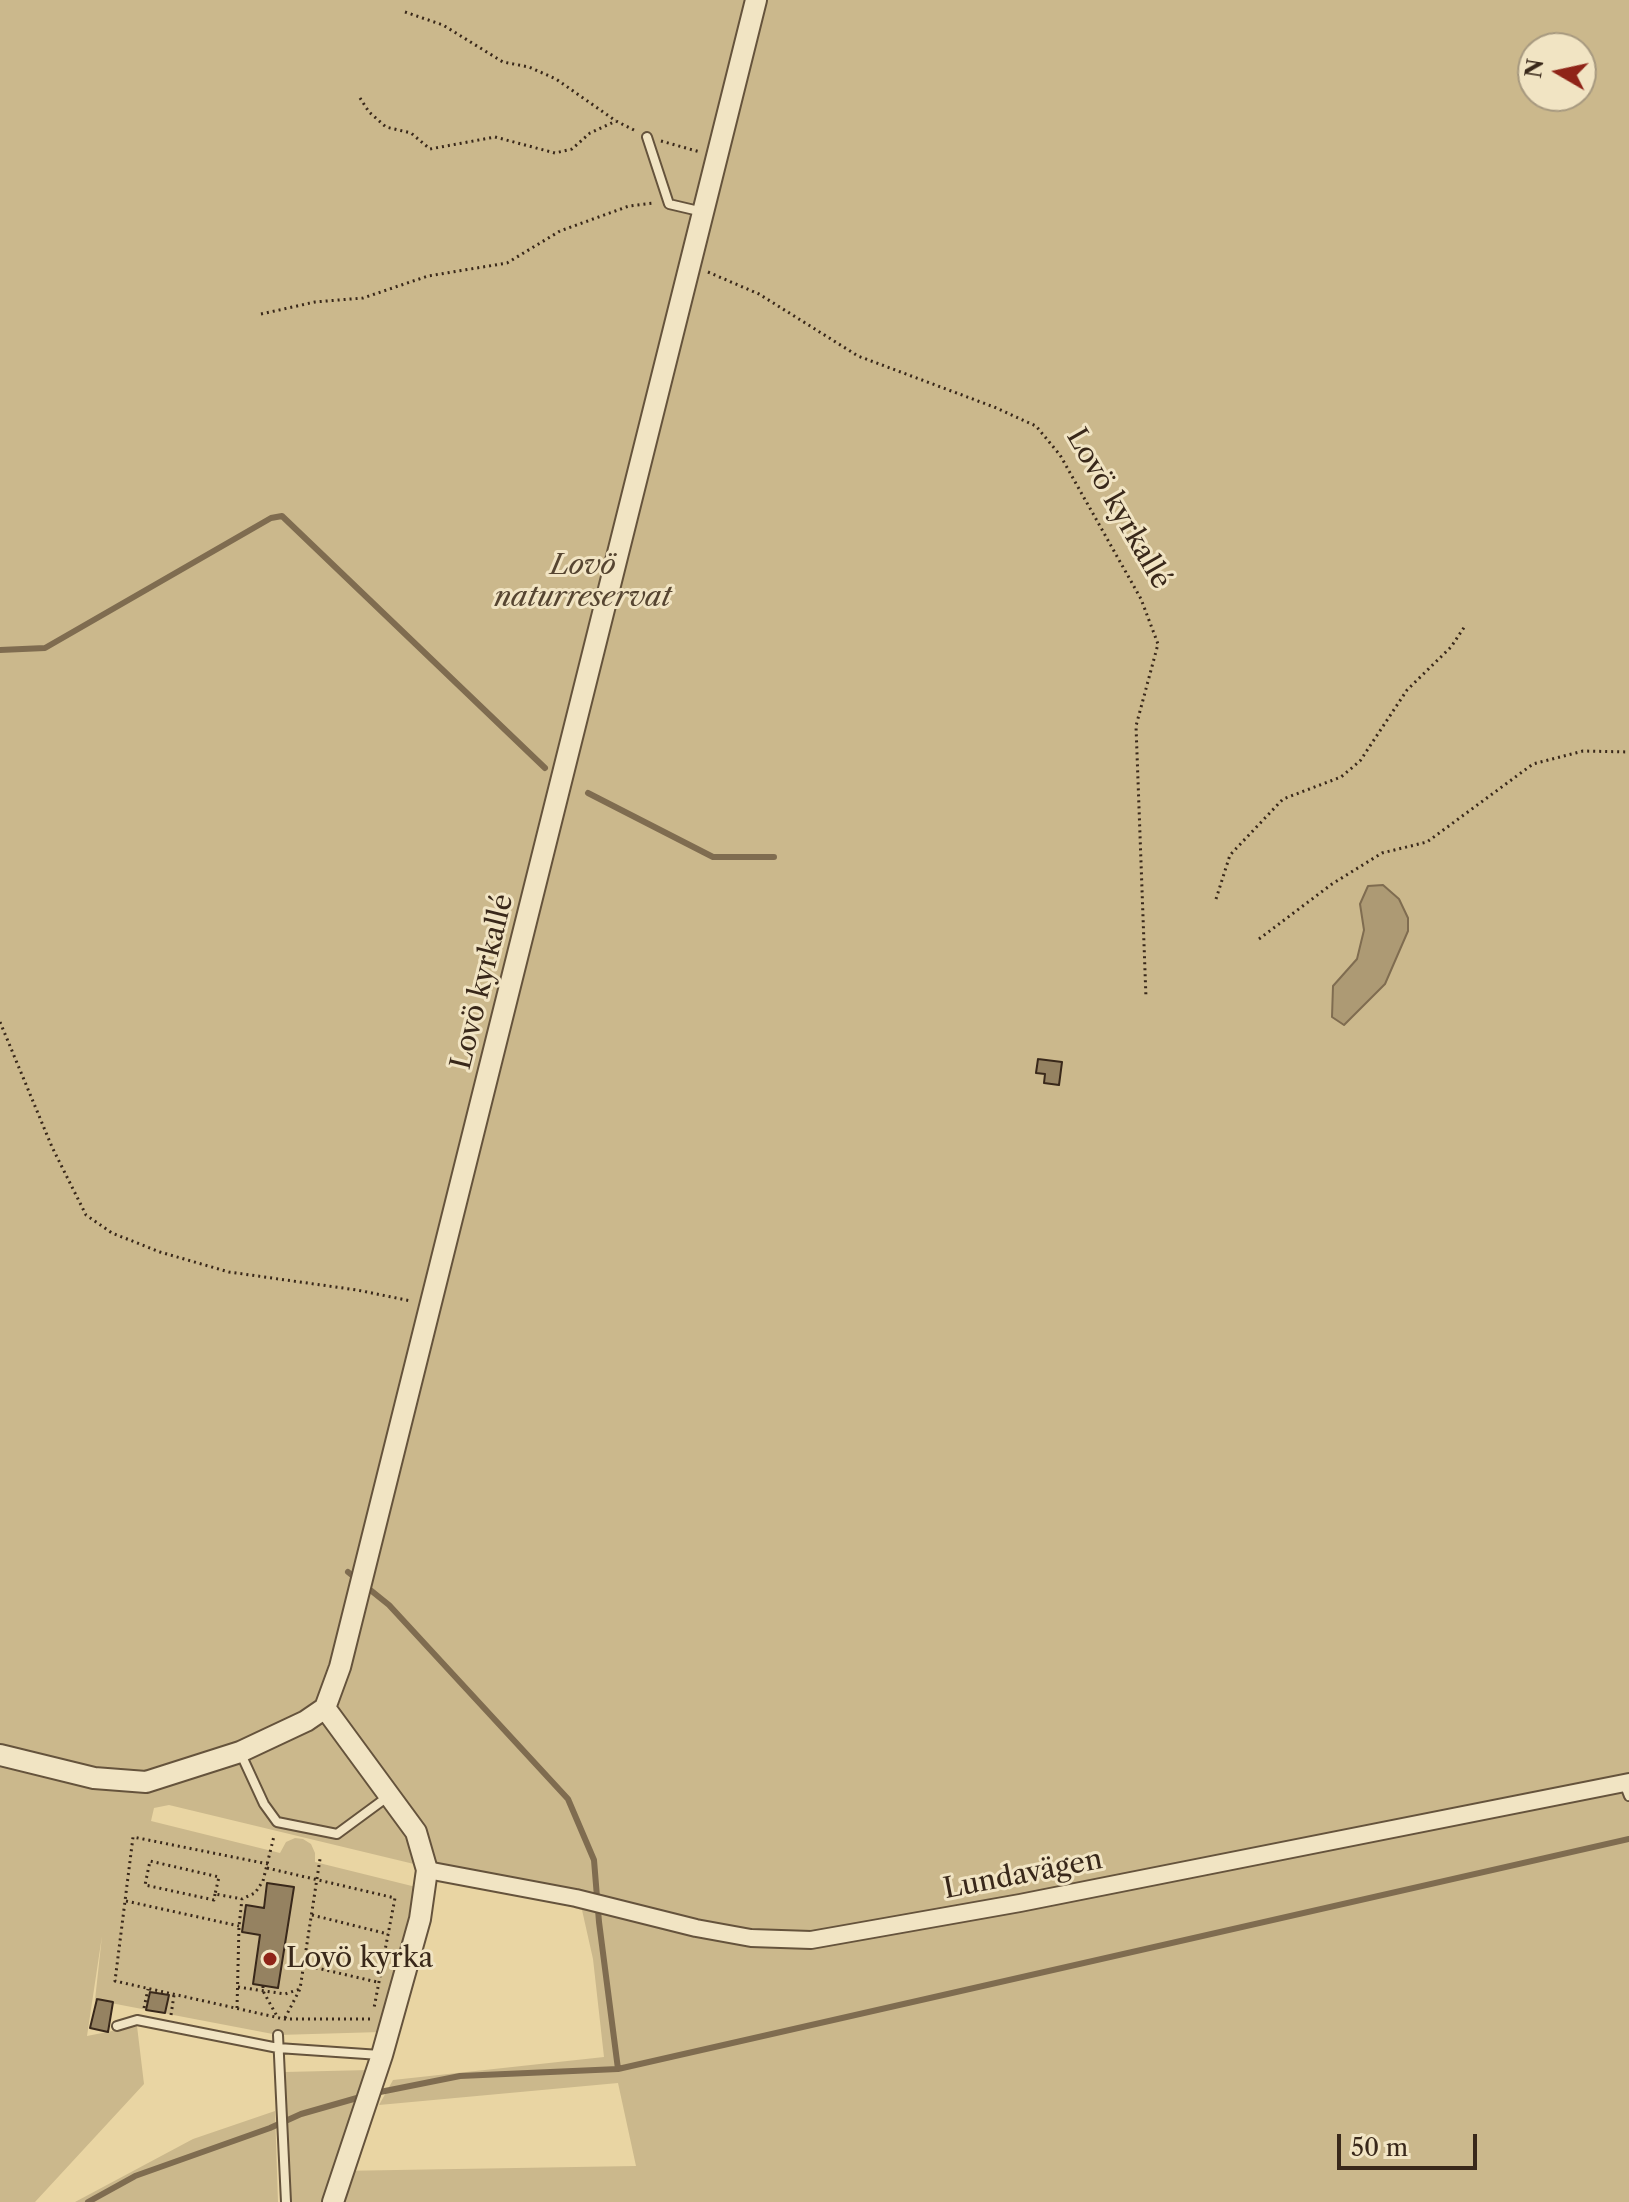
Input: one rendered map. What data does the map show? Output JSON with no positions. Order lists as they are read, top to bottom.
{
  "streets": {
    "street": ["Lovö kyrkallé", "Lundavägen"]
  },
  "parks": ["Lovö naturreservat"],
  "places": ["Lovö kyrka"],
  "scale_bar": "50 m",
  "north": "left"
}
